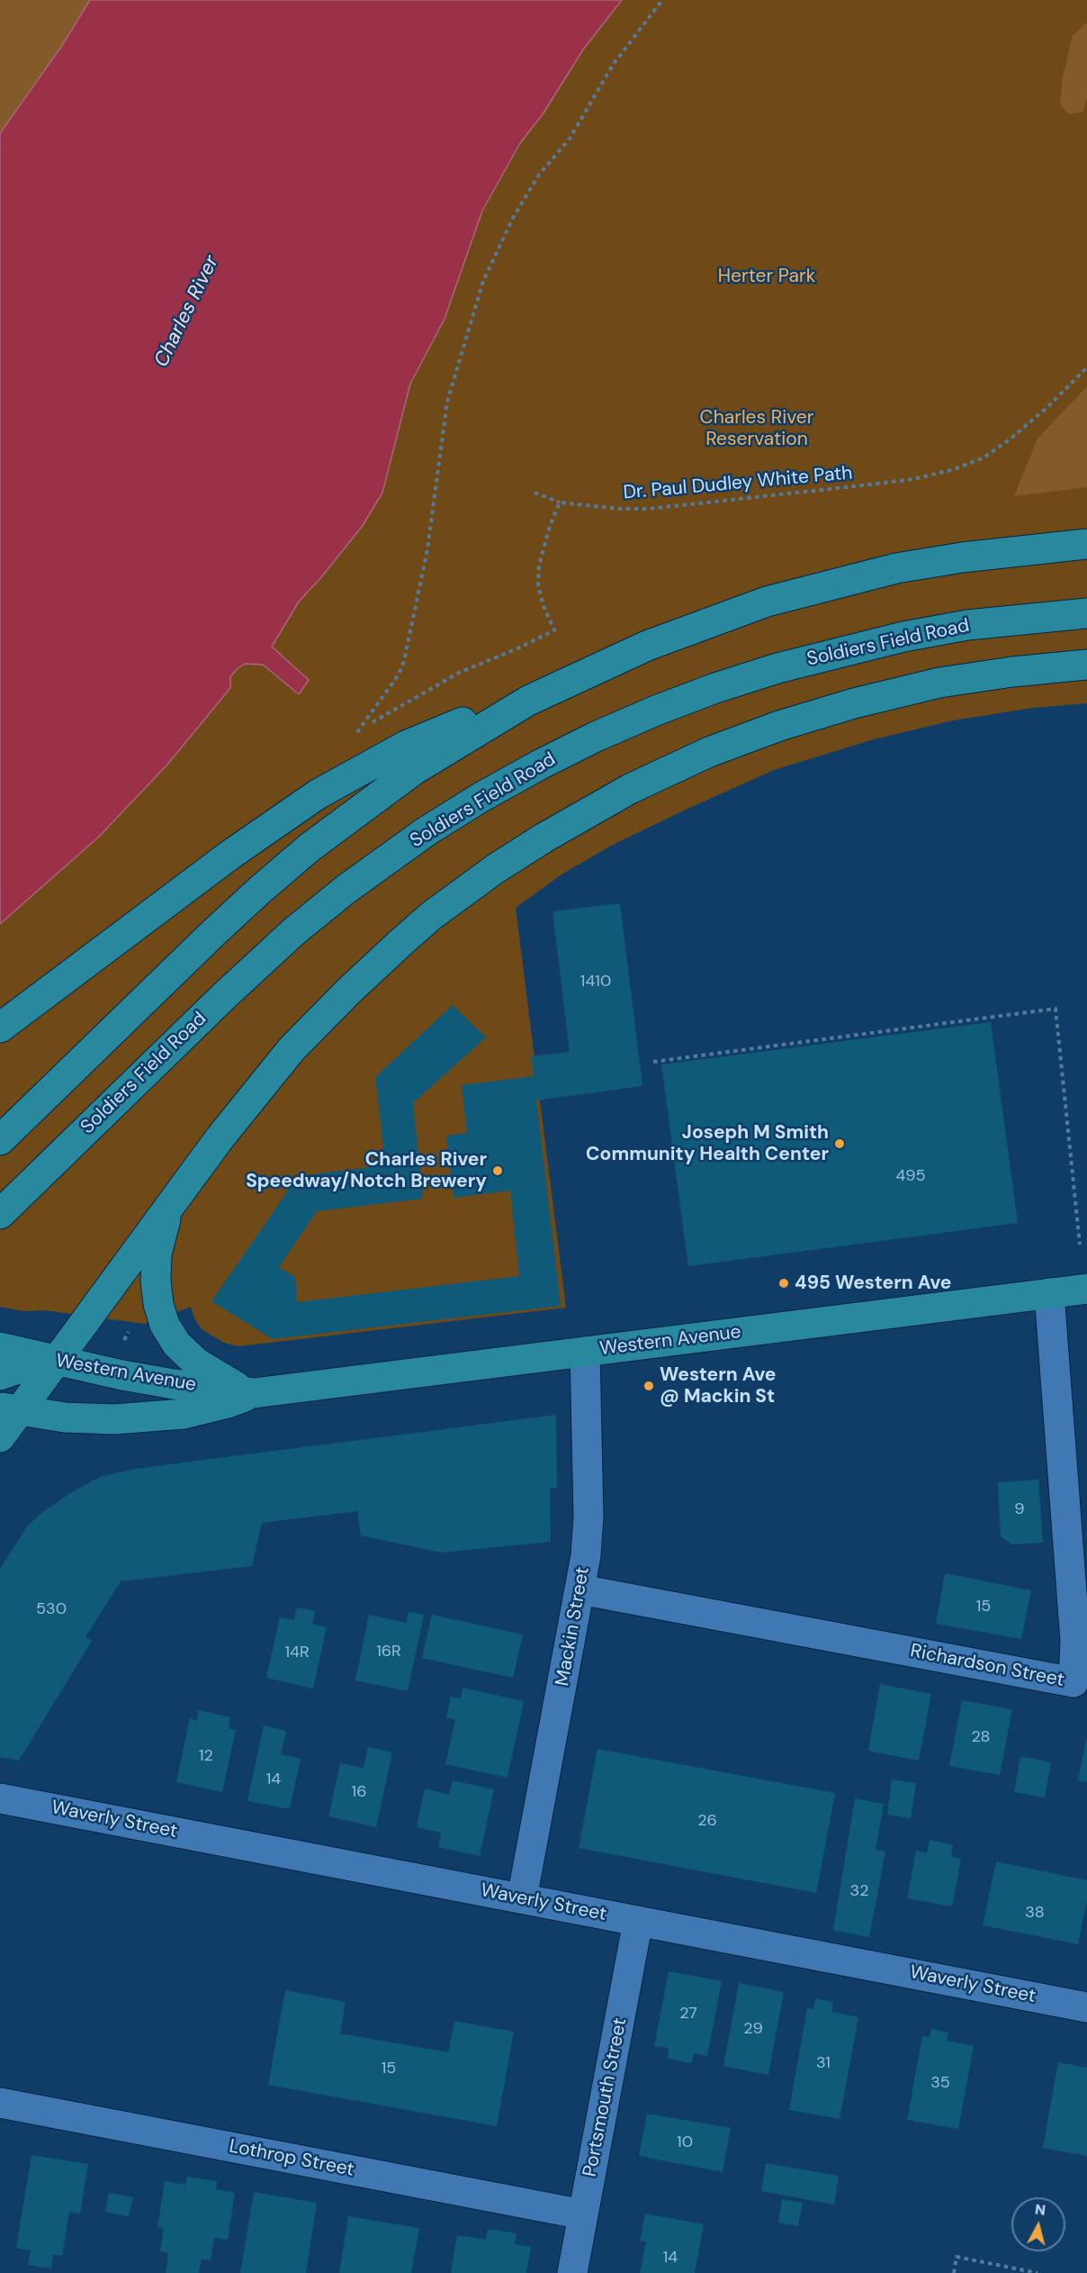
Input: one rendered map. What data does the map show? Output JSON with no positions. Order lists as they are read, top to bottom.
{
  "streets": {
    "main road": ["Soldiers Field Road", "Western Avenue"],
    "street": [
      "Mackin Street",
      "Richardson Street",
      "Waverly Street",
      "Portsmouth Street",
      "Lothrop Street"
    ],
    "path": ["Dr. Paul Dudley White Path"]
  },
  "crossings": [
    ["Western Avenue", "Mackin Street"],
    ["Western Avenue", "Richardson Street"],
    ["Mackin Street", "Richardson Street"],
    ["Mackin Street", "Waverly Street"],
    ["Waverly Street", "Portsmouth Street"],
    ["Portsmouth Street", "Lothrop Street"]
  ],
  "water": ["Charles River"],
  "parks": ["Herter Park", "Charles River Reservation"],
  "places": [
    "Joseph M Smith Community Health Center",
    "Charles River Speedway/Notch Brewery",
    "495 Western Ave",
    "Western Ave @ Mackin St"
  ],
  "house_numbers": [
    "1410",
    "495",
    "9",
    "15",
    "530",
    "16R",
    "14R",
    "28",
    "12",
    "14",
    "16",
    "26",
    "32",
    "38",
    "27",
    "29",
    "31",
    "15",
    "35",
    "10",
    "14"
  ],
  "north": "top"
}
